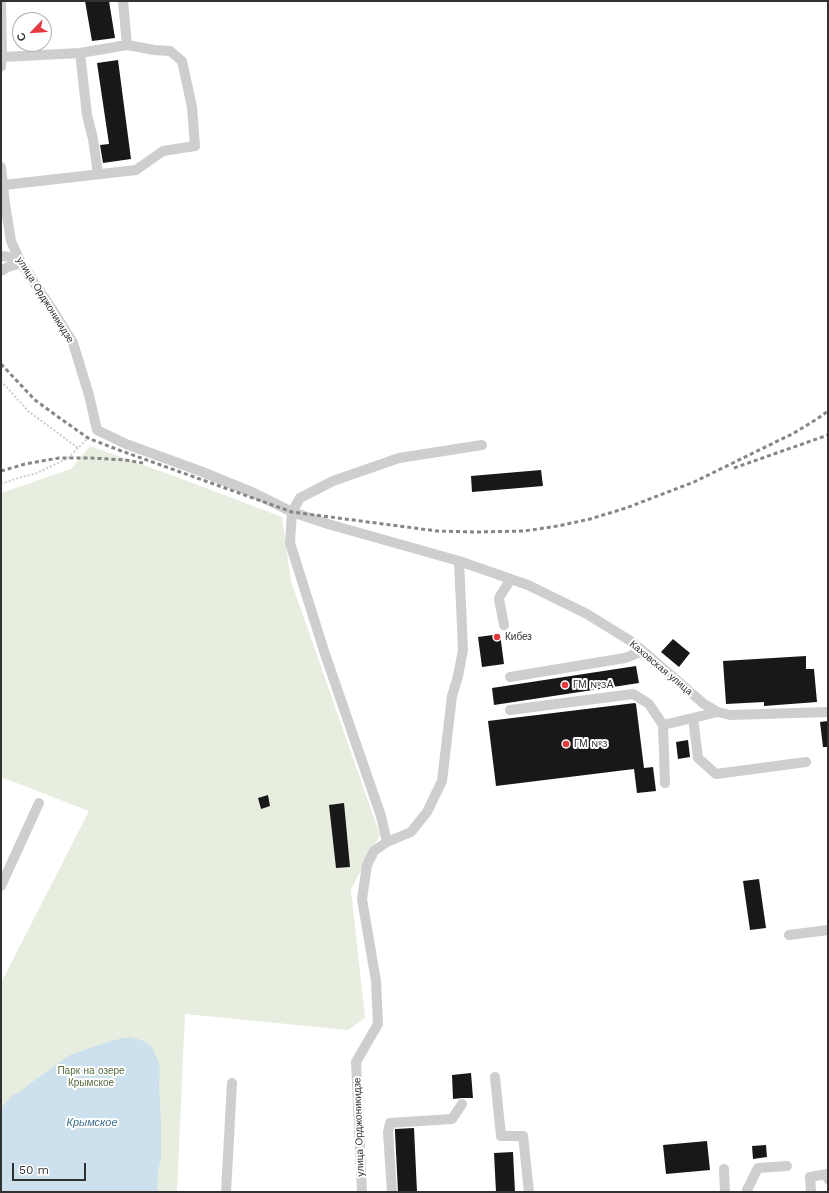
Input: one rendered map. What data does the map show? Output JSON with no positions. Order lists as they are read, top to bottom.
{
  "streets": {
    "street": ["улица Орджоникидзе", "Каховская улица"]
  },
  "crossings": [
    ["улица Орджоникидзе", "Каховская улица"]
  ],
  "water": ["Крымское"],
  "parks": ["Парк на озере Крымское"],
  "places": ["Кибез", "ГМ №3А", "ГМ №3"],
  "scale_bar": "50 m",
  "north": "bottom left"
}
